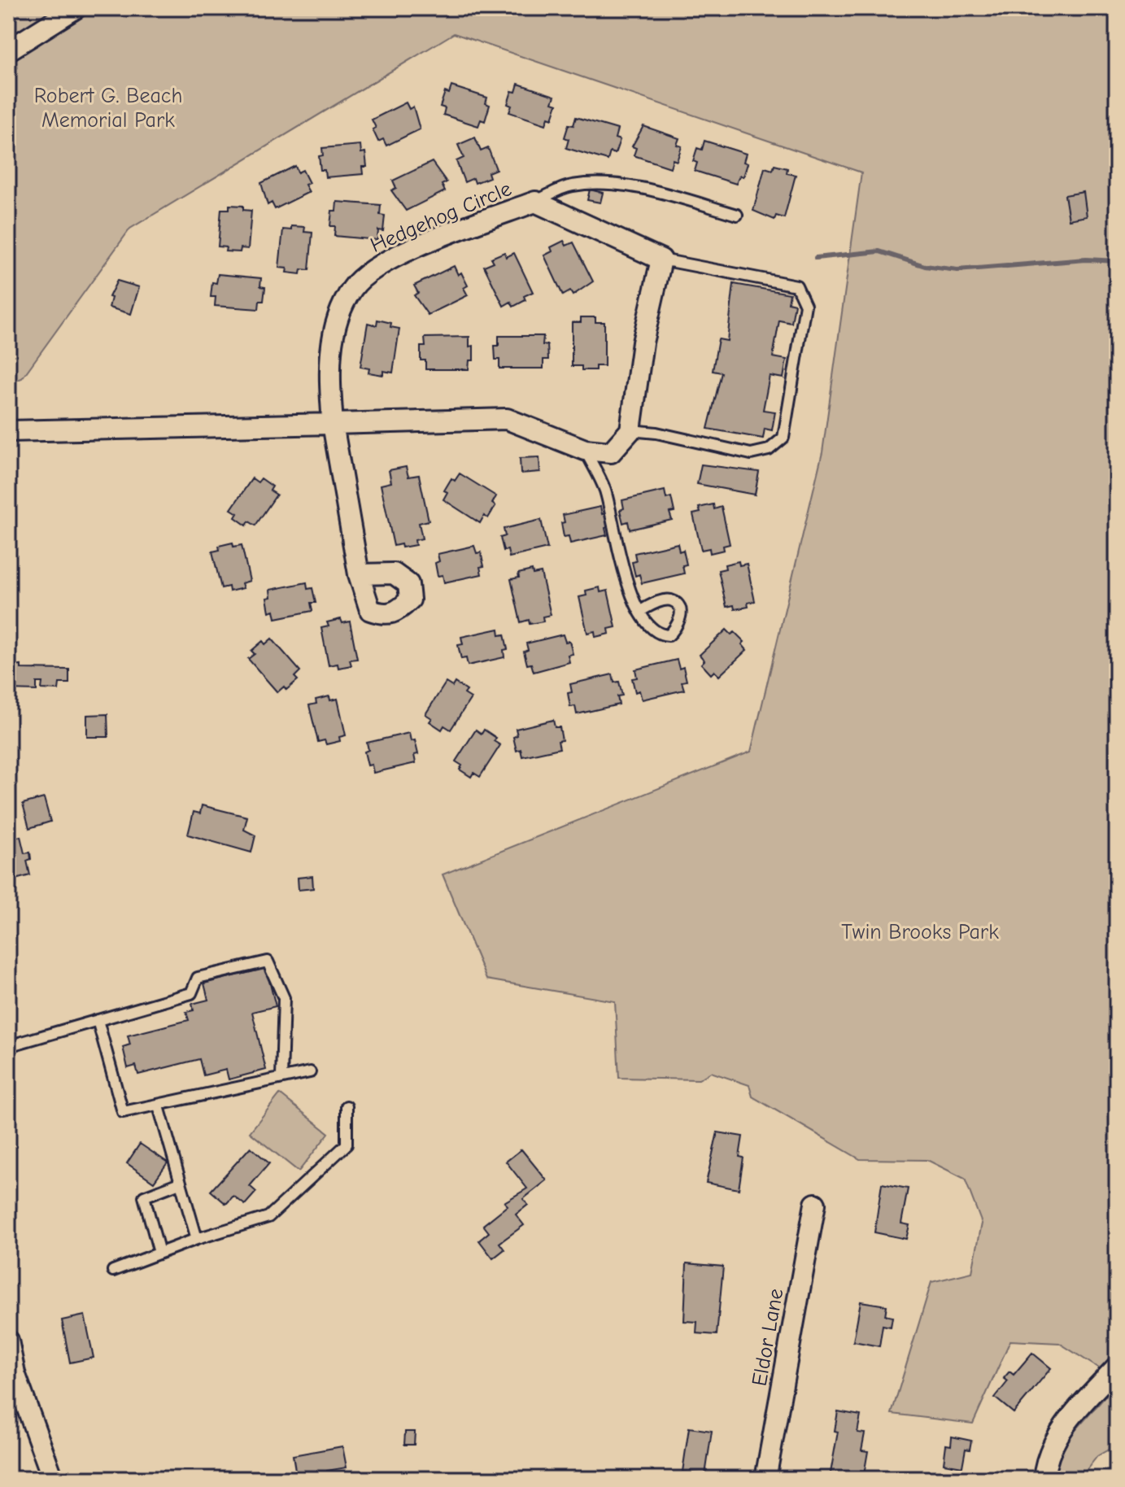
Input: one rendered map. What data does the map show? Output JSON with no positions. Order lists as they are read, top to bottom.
{
  "streets": {
    "street": ["Hedgehog Circle", "Eldor Lane"]
  },
  "parks": ["Robert G. Beach Memorial Park", "Twin Brooks Park"]
}
